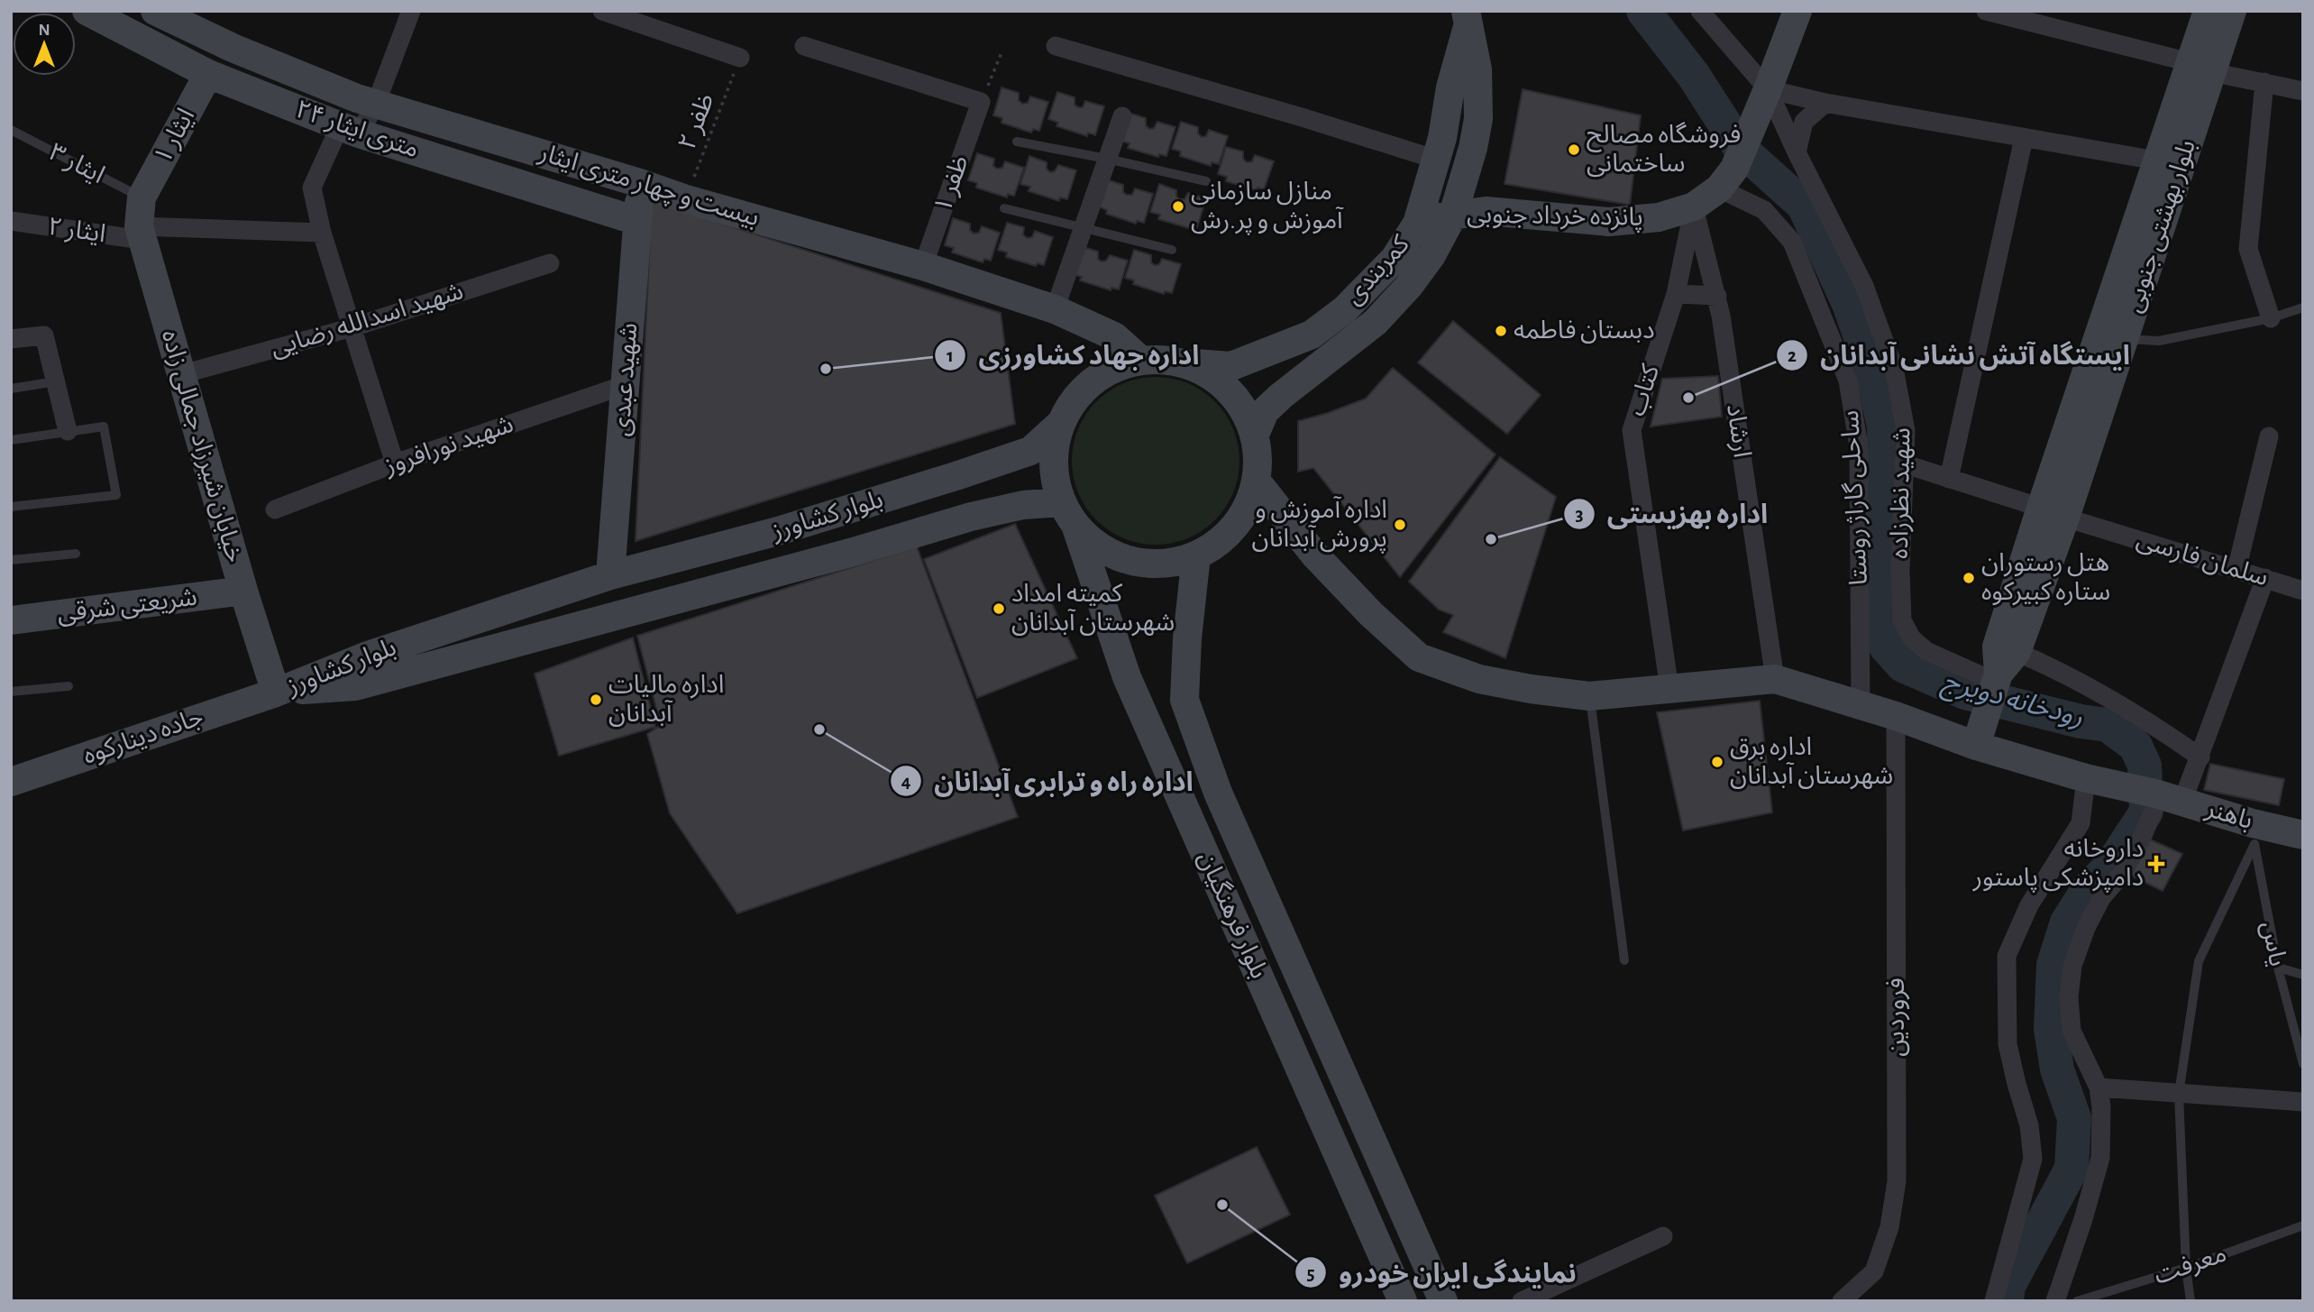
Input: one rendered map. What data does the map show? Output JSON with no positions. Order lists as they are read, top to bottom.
{
  "streets": {
    "main road": [
      "۲۴ متری ایثار",
      "ایثار ۱",
      "بیست و چهار متری ایثار",
      "پانزده خرداد جنوبی",
      "بلوار بهشتی جنوبی",
      "کمربندی",
      "شهید عبدی",
      "خیابان شیرزاد جمالی زاده",
      "بلوار کشاورز",
      "شریعتی شرقی",
      "جاده دینارکوه",
      "باهنر",
      "بلوار فرهنگیان"
    ],
    "street": [
      "ظفر ۱",
      "ایثار ۲",
      "شهید اسدالله رضایی",
      "کتاب",
      "ارشاد",
      "شهید نورافروز",
      "شهید نظرزاده",
      "ساحلی گاراژ روستا",
      "سلمان فارسی",
      "فروردین"
    ],
    "lane": ["ایثار ۳", "یاس", "معرفت"],
    "path": ["ظفر ۲"]
  },
  "crossings": [
    ["ظفر ۲", "بیست و چهار متری ایثار"],
    ["۲۴ متری ایثار", "ایثار ۱"],
    ["۲۴ متری ایثار", "شهید عبدی"],
    ["ایثار ۱", "ایثار ۳"],
    ["ایثار ۱", "خیابان شیرزاد جمالی زاده"],
    ["ایثار ۳", "خیابان شیرزاد جمالی زاده"],
    ["ظفر ۱", "بیست و چهار متری ایثار"],
    ["بیست و چهار متری ایثار", "کمربندی"],
    ["بیست و چهار متری ایثار", "شهید عبدی"],
    ["بیست و چهار متری ایثار", "بلوار کشاورز"],
    ["بیست و چهار متری ایثار", "بلوار فرهنگیان"],
    ["پانزده خرداد جنوبی", "کمربندی"],
    ["پانزده خرداد جنوبی", "کتاب"],
    ["پانزده خرداد جنوبی", "ارشاد"],
    ["پانزده خرداد جنوبی", "ساحلی گاراژ روستا"],
    ["بلوار بهشتی جنوبی", "شهید نظرزاده"],
    ["بلوار بهشتی جنوبی", "سلمان فارسی"],
    ["ایثار ۲", "خیابان شیرزاد جمالی زاده"],
    ["کمربندی", "بلوار کشاورز"],
    ["کمربندی", "بلوار فرهنگیان"],
    ["شهید اسدالله رضایی", "خیابان شیرزاد جمالی زاده"],
    ["شهید عبدی", "شهید نورافروز"],
    ["شهید عبدی", "بلوار کشاورز"],
    ["کتاب", "ارشاد"],
    ["ارشاد", "باهنر"],
    ["خیابان شیرزاد جمالی زاده", "بلوار کشاورز"],
    ["خیابان شیرزاد جمالی زاده", "شریعتی شرقی"],
    ["خیابان شیرزاد جمالی زاده", "جاده دینارکوه"],
    ["شهید نظرزاده", "سلمان فارسی"],
    ["ساحلی گاراژ روستا", "باهنر"],
    ["بلوار کشاورز", "جاده دینارکوه"],
    ["بلوار کشاورز", "بلوار فرهنگیان"],
    ["باهنر", "یاس"],
    ["باهنر", "فروردین"]
  ],
  "water": ["رودخانه دویرج"],
  "places": {
    "other": [
      "فروشگاه مصالح ساختمانی",
      "منازل سازمانی آموزش و پر.رش",
      "دبستان فاطمه",
      "اداره جهاد کشاورزی",
      "ایستگاه آتش نشانی آبدانان",
      "اداره آموزش و پرورش آبدانان",
      "اداره بهزیستی",
      "هتل رستوران ستاره کبیرکوه",
      "کمیته امداد شهرستان آبدانان",
      "اداره مالیات آبدانان",
      "اداره راه و ترابری آبدانان",
      "اداره برق شهرستان آبدانان",
      "نمایندگی ایران خودرو"
    ],
    "health": ["داروخانه دامپزشکی پاستور"]
  },
  "north": "top"
}
